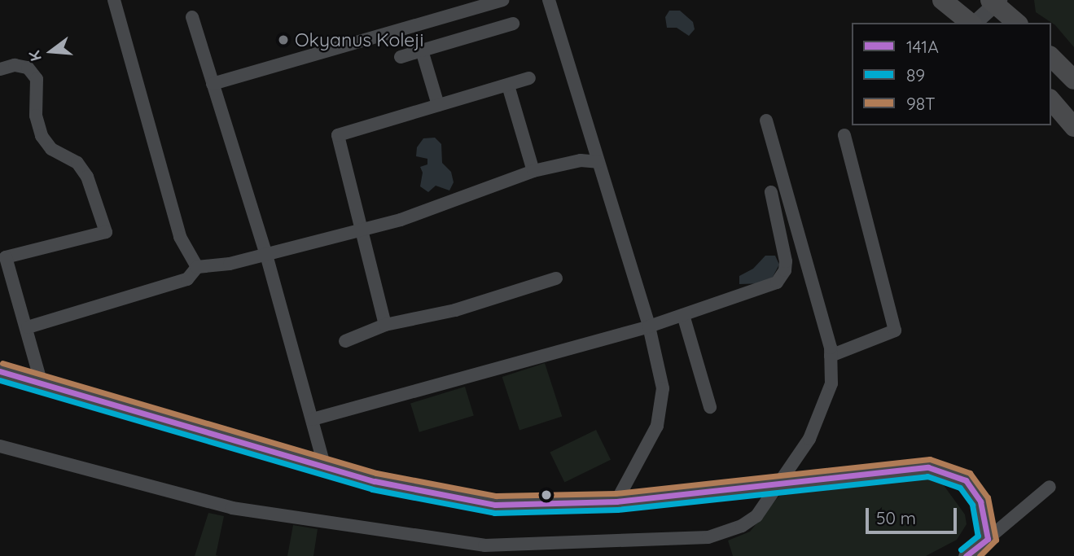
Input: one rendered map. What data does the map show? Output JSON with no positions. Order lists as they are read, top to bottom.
{
  "places": ["Okyanus Koleji"],
  "lines": ["transit line 98T", "transit line 141A", "transit line 89"],
  "legend": ["141A", "89", "98T"],
  "scale_bar": "50 m",
  "north": "left"
}
